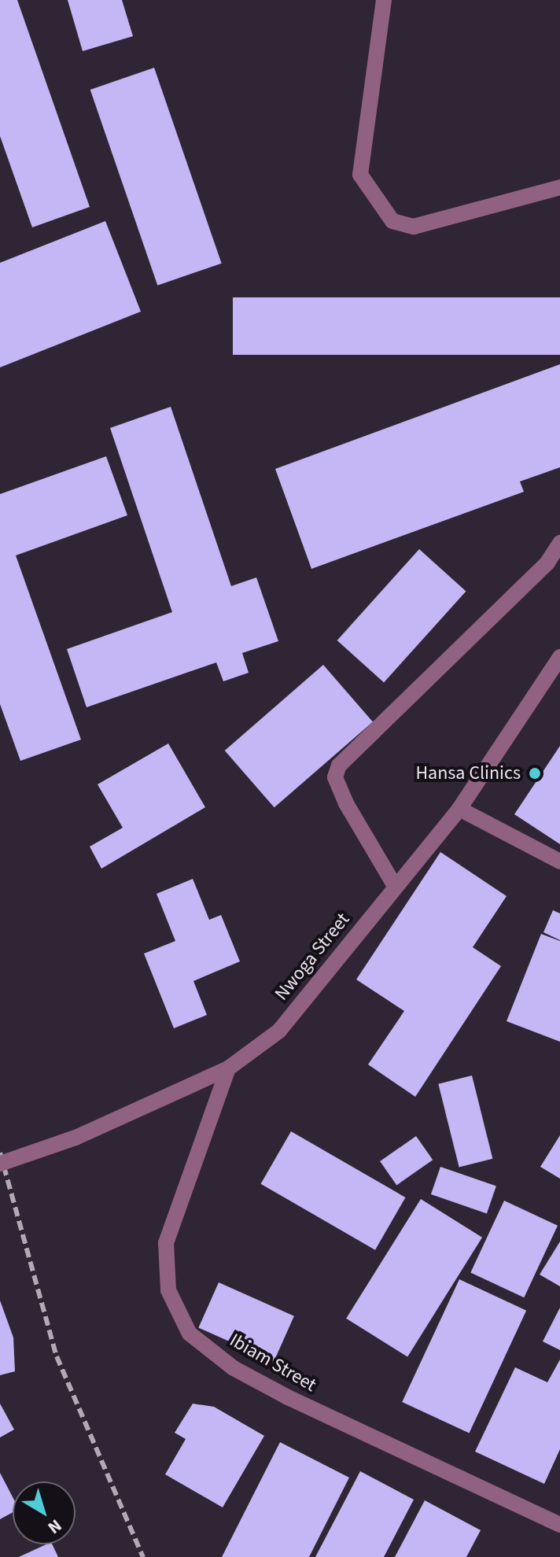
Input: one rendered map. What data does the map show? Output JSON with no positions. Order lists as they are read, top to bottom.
{
  "streets": {
    "street": ["Nwoga Street", "Ibiam Street"]
  },
  "crossings": [
    ["Nwoga Street", "Ibiam Street"]
  ],
  "places": ["Hansa Clinics"],
  "north": "bottom right"
}
